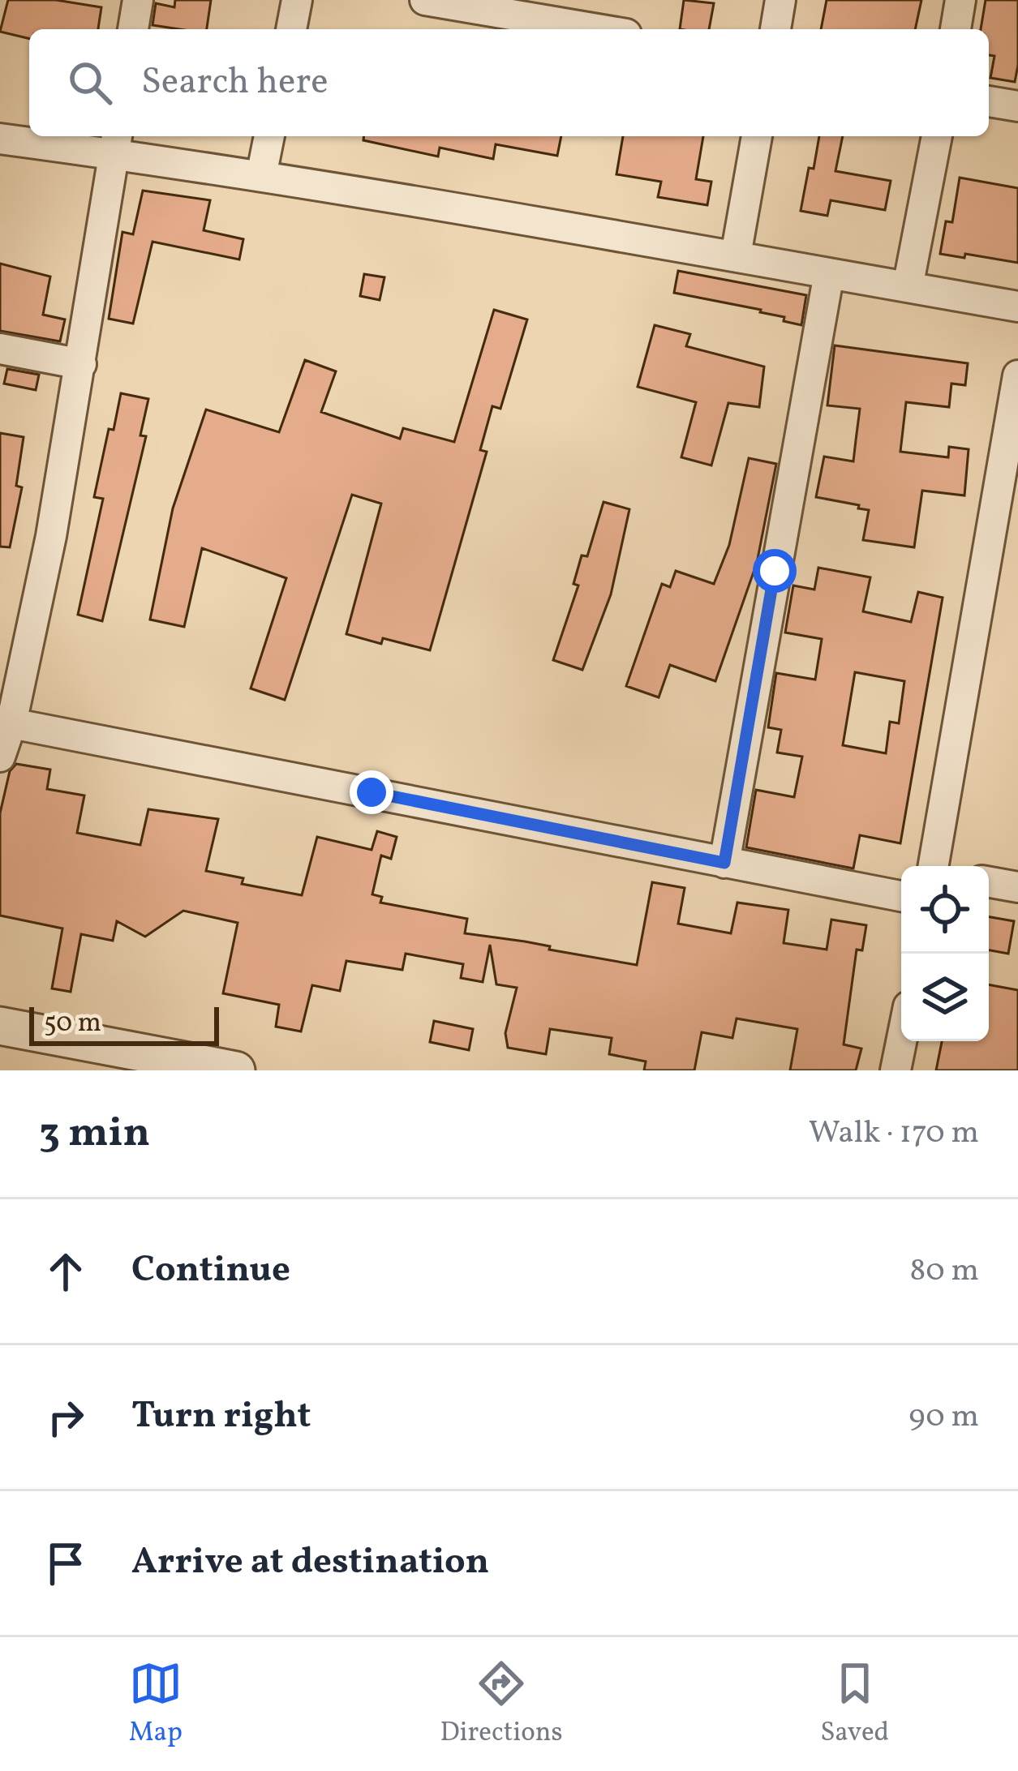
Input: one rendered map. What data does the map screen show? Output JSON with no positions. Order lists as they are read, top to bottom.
{
  "scale_bar": "50 m",
  "page": {
    "search": "Search here",
    "scale": "50 m",
    "heading": ["3 min", "Walk · 170 m"],
    "list": [
      ["Continue", "80 m"],
      ["Turn right", "90 m"],
      "Arrive at destination"
    ],
    "nav": ["Map", "Directions", "Saved"]
  }
}
